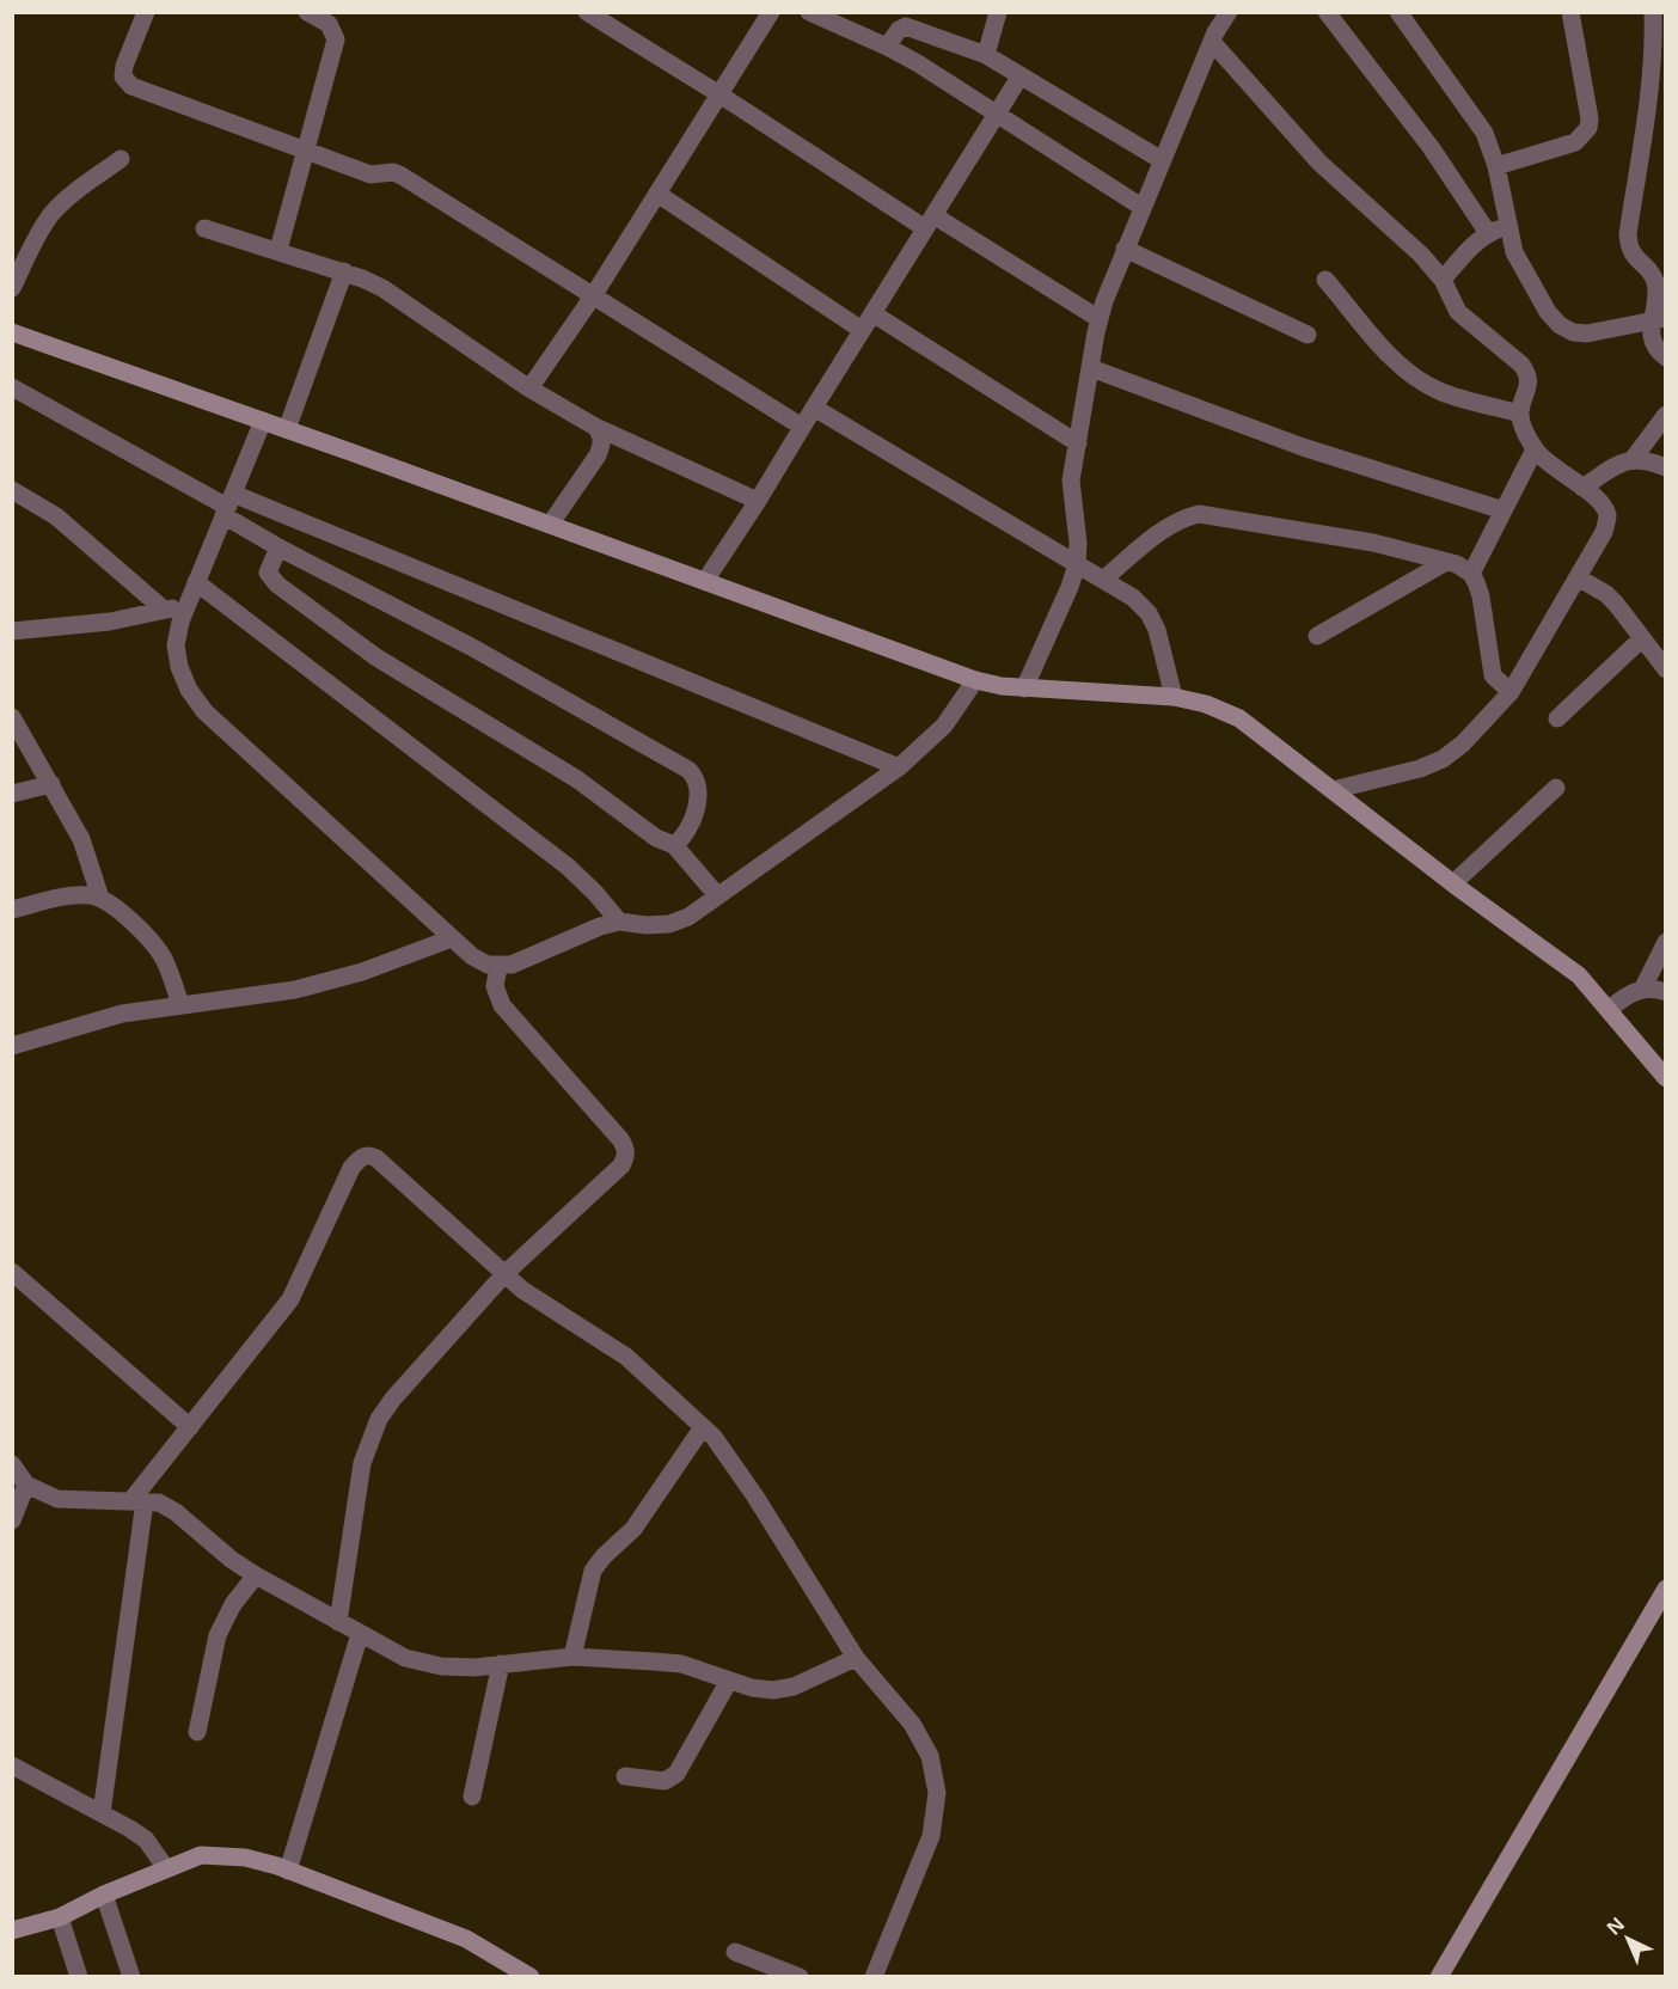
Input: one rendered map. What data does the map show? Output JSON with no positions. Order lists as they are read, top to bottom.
{
  "north": "top left"
}
